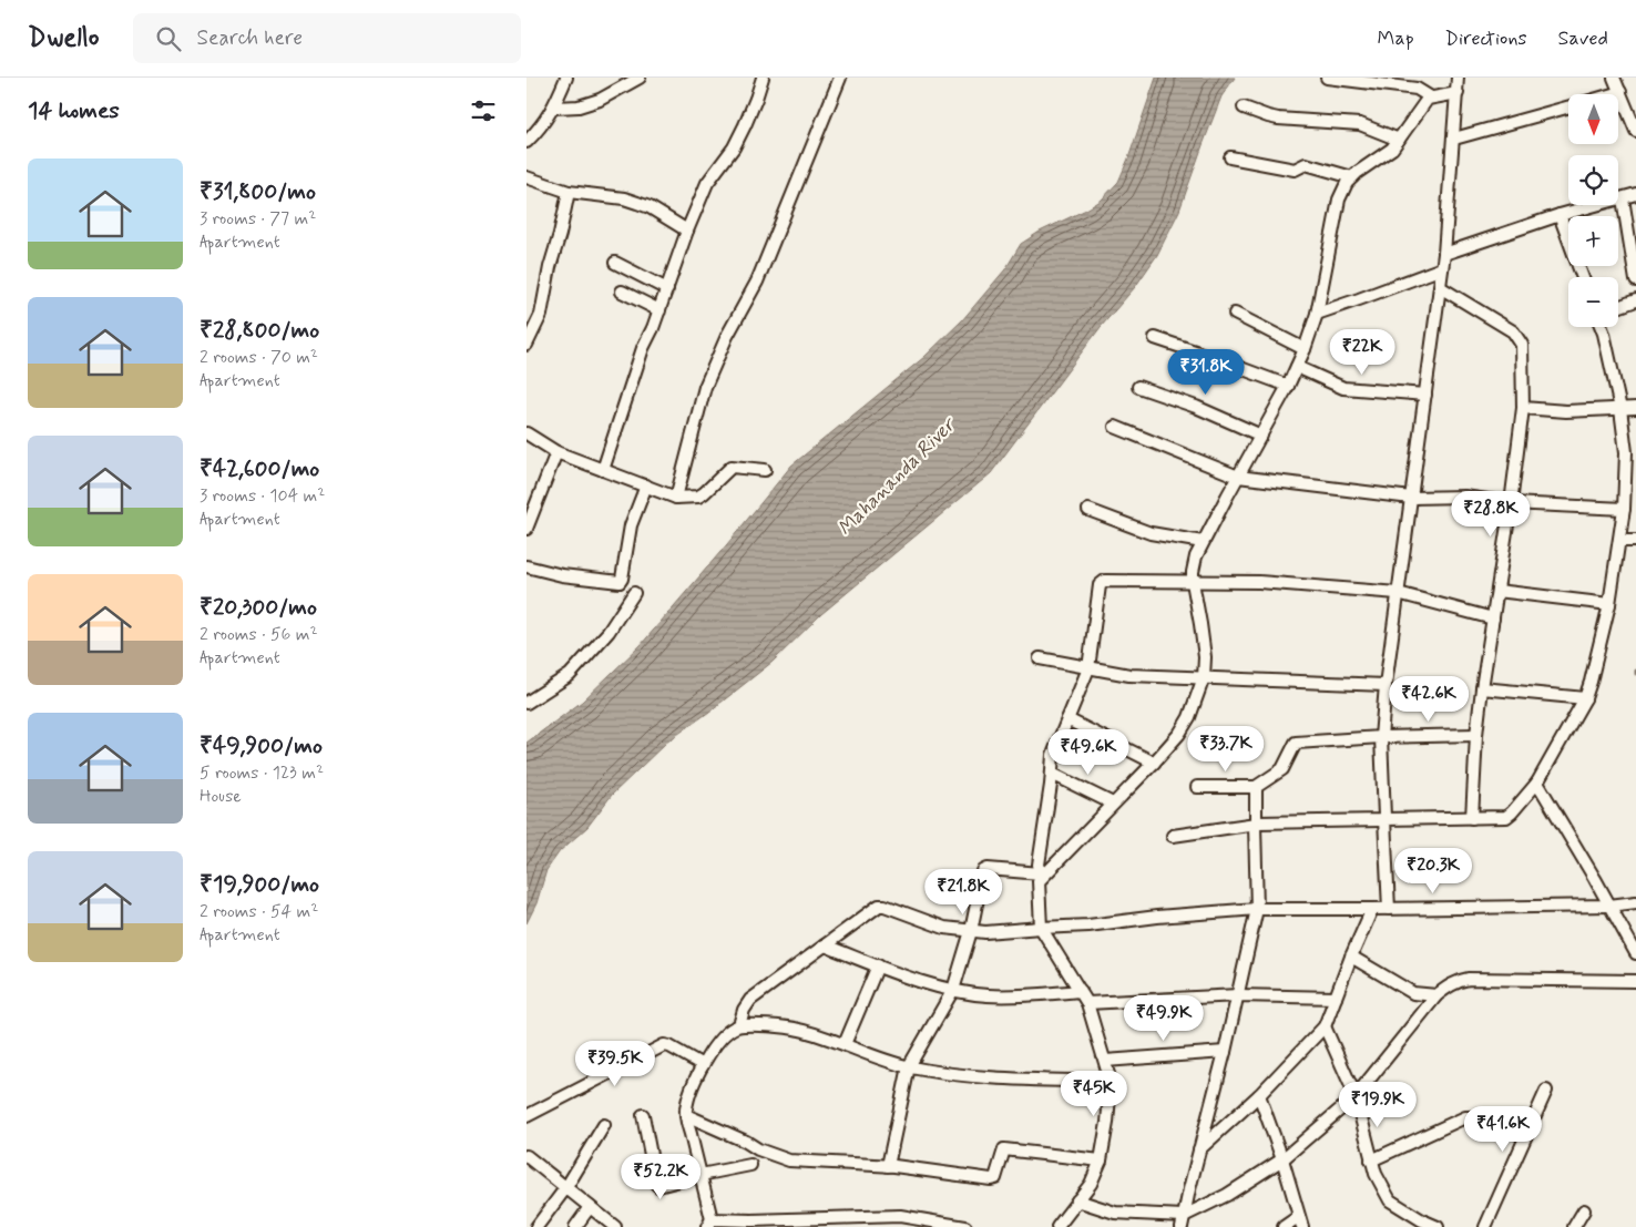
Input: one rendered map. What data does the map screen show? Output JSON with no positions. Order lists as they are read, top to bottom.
{
  "water": ["Mahananda River"],
  "north": "bottom",
  "page": {
    "header": "Dwello",
    "search": "Search here",
    "nav": ["Map", "Directions", "Saved"],
    "heading": "14 homes",
    "map_buttons": ["+", "−"],
    "list": [
      {
        "name": "₹31,800/mo",
        "note": "3 rooms · 77 m² · Apartment"
      },
      {
        "name": "₹28,800/mo",
        "note": "2 rooms · 70 m² · Apartment"
      },
      {
        "name": "₹42,600/mo",
        "note": "3 rooms · 104 m² · Apartment"
      },
      {
        "name": "₹20,300/mo",
        "note": "2 rooms · 56 m² · Apartment"
      },
      {
        "name": "₹49,900/mo",
        "note": "5 rooms · 123 m² · House"
      },
      {
        "name": "₹19,900/mo",
        "note": "2 rooms · 54 m² · Apartment"
      }
    ],
    "price": [
      "₹22K",
      "₹31.8K",
      "₹28.8K",
      "₹42.6K",
      "₹33.7K",
      "₹49.6K",
      "₹20.3K",
      "₹21.8K",
      "₹49.9K",
      "₹39.5K",
      "₹45K",
      "₹19.9K",
      "₹41.6K",
      "₹52.2K"
    ]
  }
}
